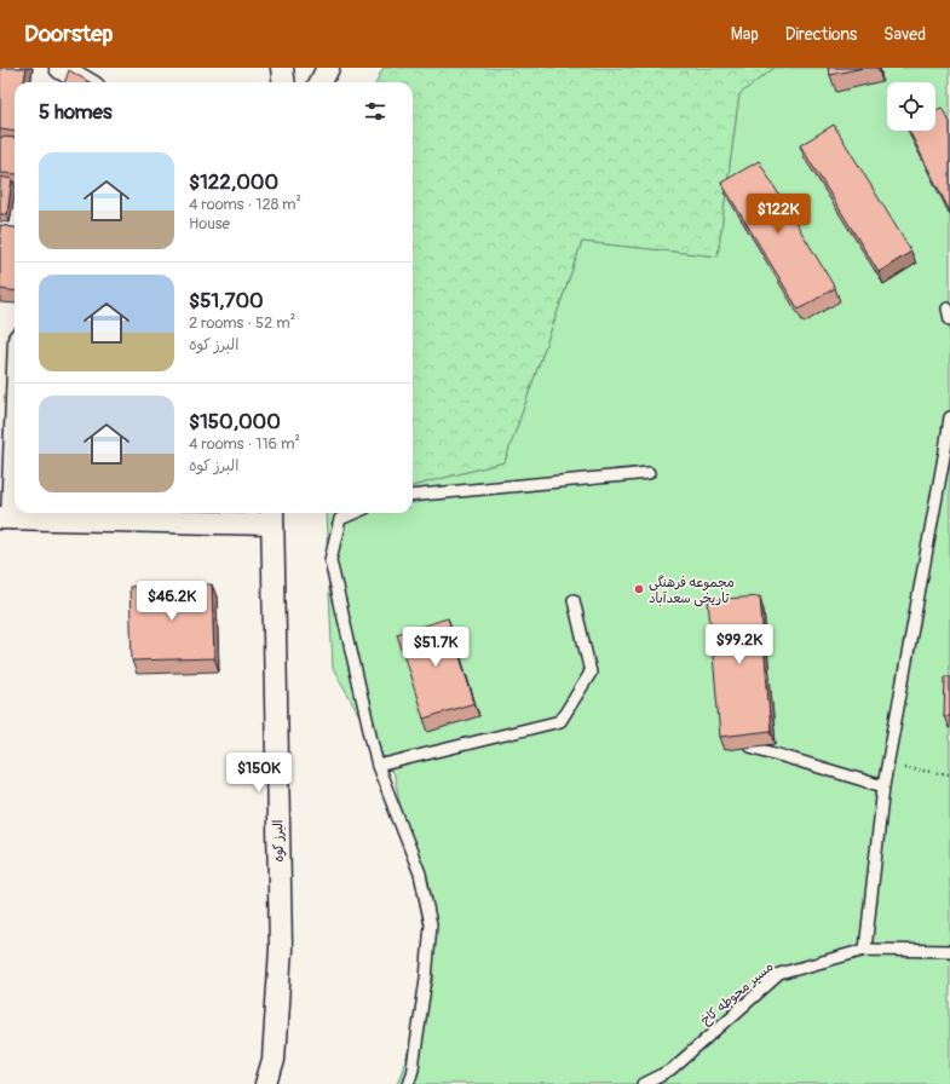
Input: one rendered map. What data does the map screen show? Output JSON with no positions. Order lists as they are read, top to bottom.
{
  "streets": {
    "street": ["البرز کوه"],
    "lane": ["مسیر محوطه کاخ"]
  },
  "places": ["مجموعه فرهنگی تاریخی سعدآباد"],
  "page": {
    "header": "Doorstep",
    "nav": ["Map", "Directions", "Saved"],
    "heading": "5 homes",
    "list": [
      {
        "name": "$122,000",
        "note": "4 rooms · 128 m² · House"
      },
      {
        "name": "$51,700",
        "note": "2 rooms · 52 m² · البرز کوه"
      },
      {
        "name": "$150,000",
        "note": "4 rooms · 116 m² · البرز کوه"
      }
    ],
    "price": [
      "$122K",
      "$46.2K",
      "$99.2K",
      "$51.7K",
      "$150K"
    ]
  }
}
